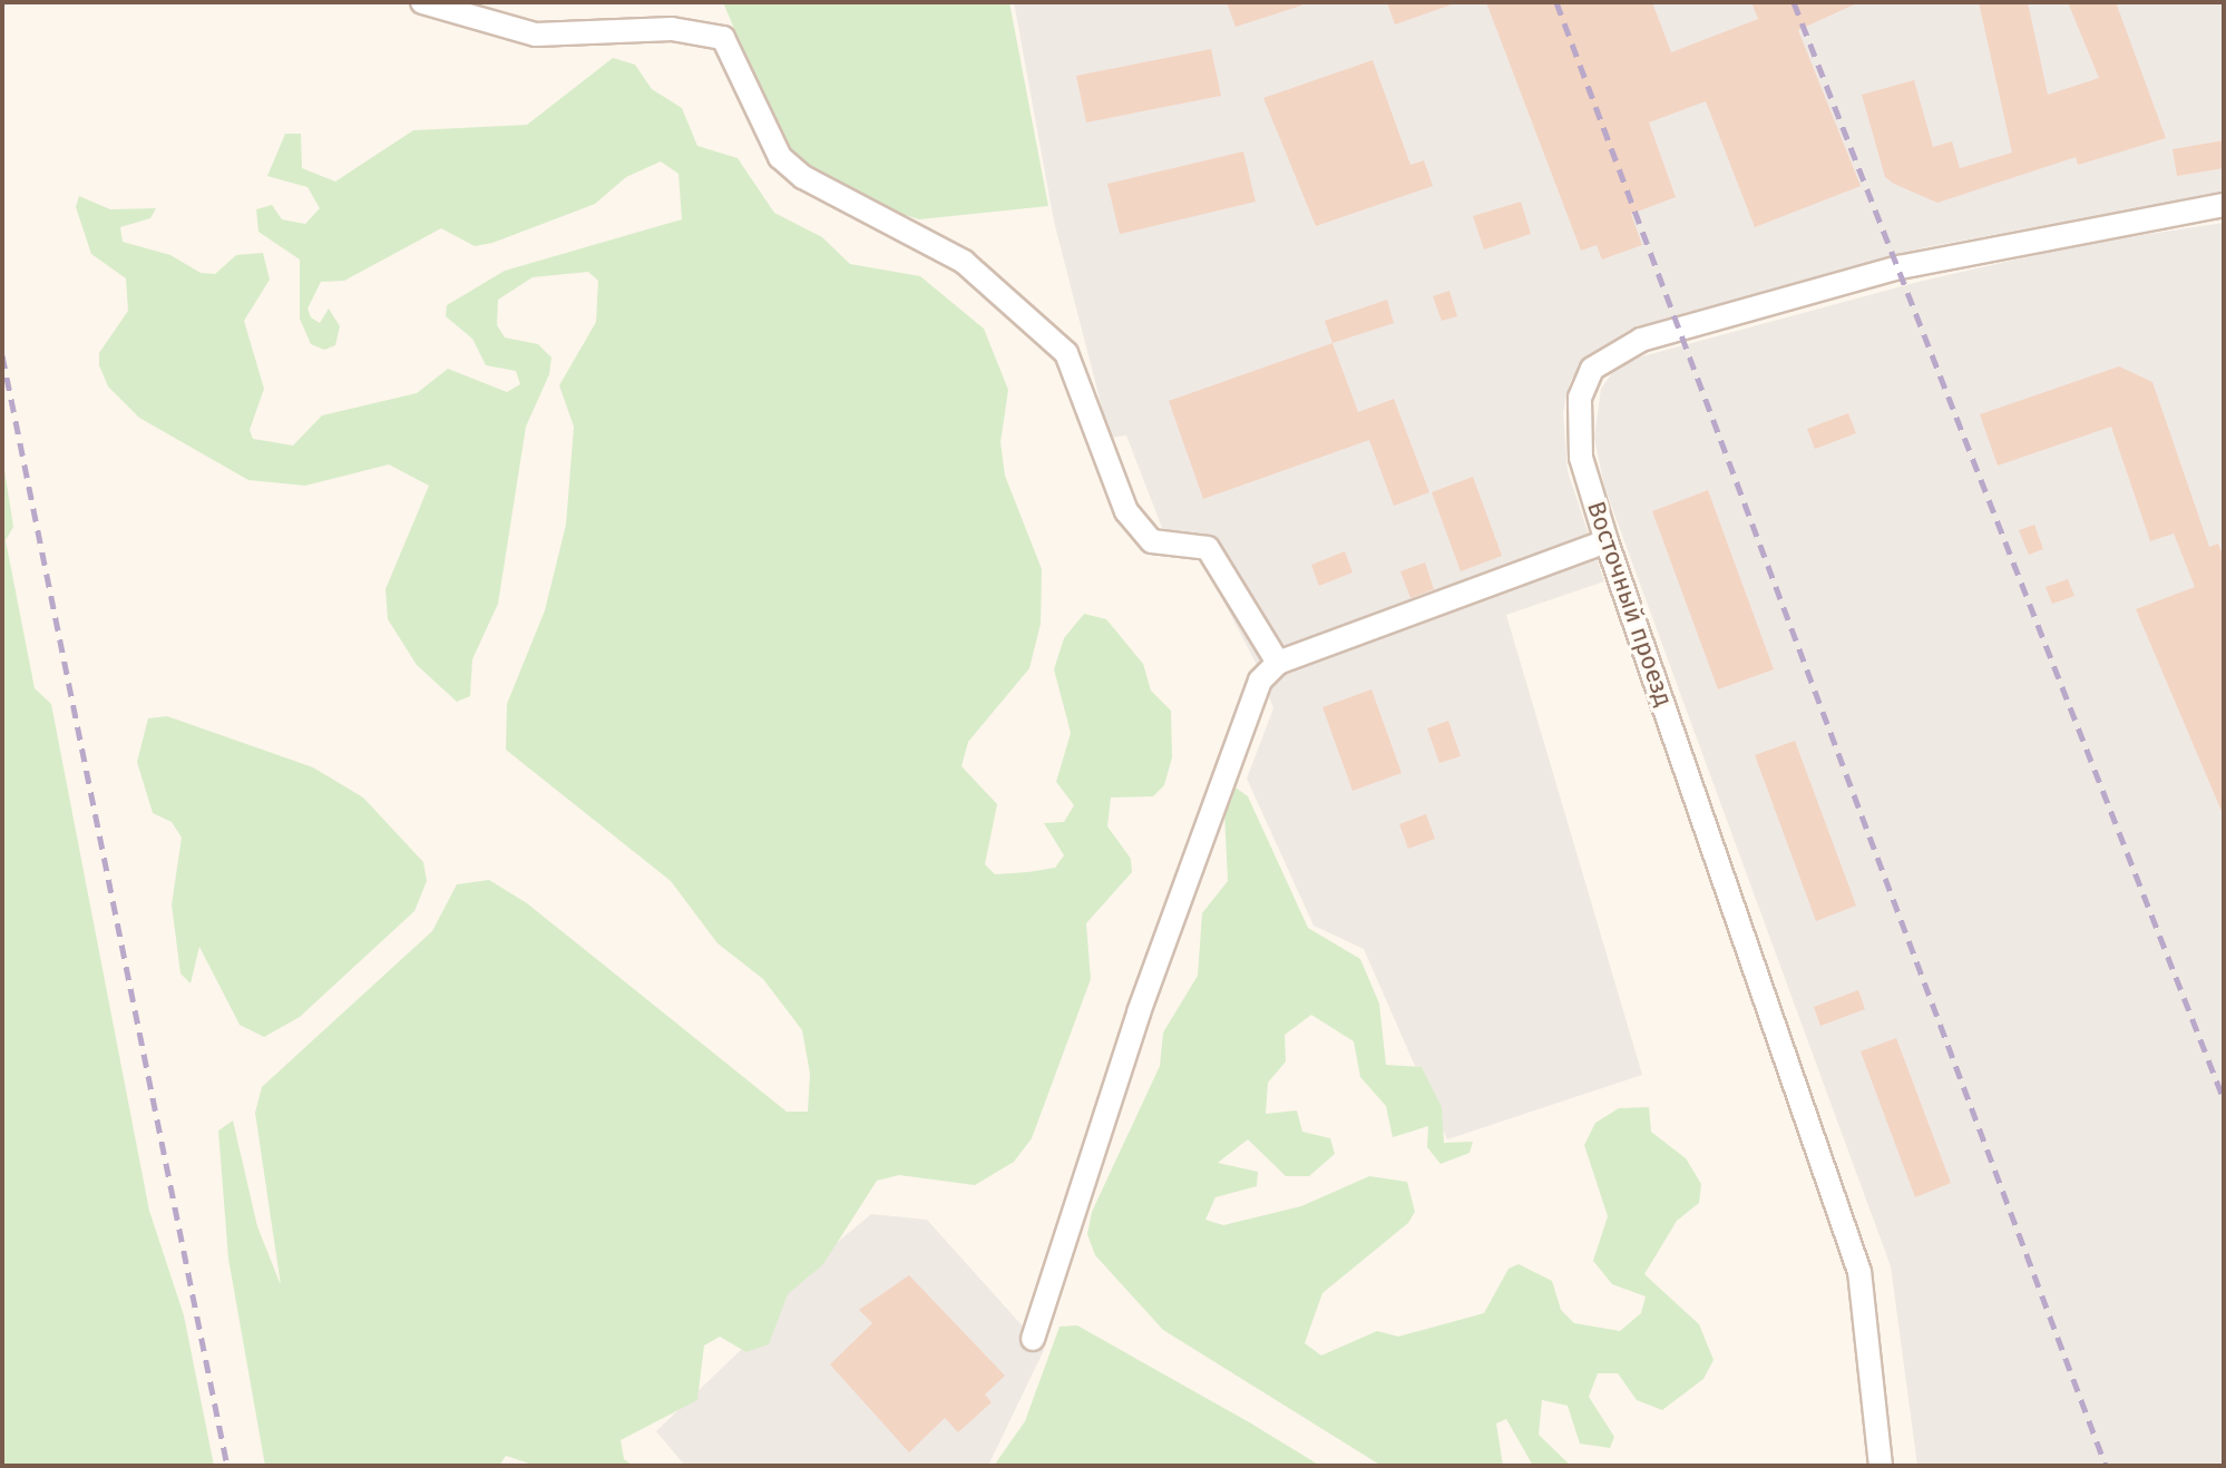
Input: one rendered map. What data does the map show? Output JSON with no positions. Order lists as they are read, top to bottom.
{
  "streets": {
    "street": ["Восточный проезд"]
  }
}
